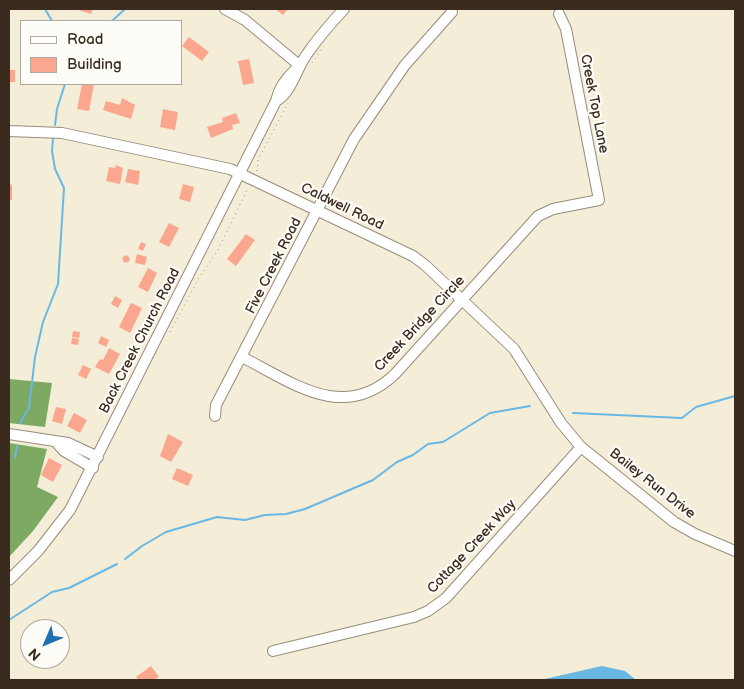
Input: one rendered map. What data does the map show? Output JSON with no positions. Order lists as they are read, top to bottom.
{
  "streets": {
    "street": [
      "Creek Top Lane",
      "Caldwell Road",
      "Five Creek Road",
      "Creek Bridge Circle",
      "Back Creek Church Road",
      "Bailey Run Drive",
      "Cottage Creek Way"
    ]
  },
  "crossings": [
    ["Creek Top Lane", "Creek Bridge Circle"],
    ["Caldwell Road", "Five Creek Road"],
    ["Caldwell Road", "Creek Bridge Circle"],
    ["Caldwell Road", "Back Creek Church Road"],
    ["Caldwell Road", "Bailey Run Drive"],
    ["Caldwell Road", "Cottage Creek Way"],
    ["Five Creek Road", "Creek Bridge Circle"],
    ["Bailey Run Drive", "Cottage Creek Way"]
  ],
  "legend": ["Road", "Building"],
  "north": "bottom left"
}
